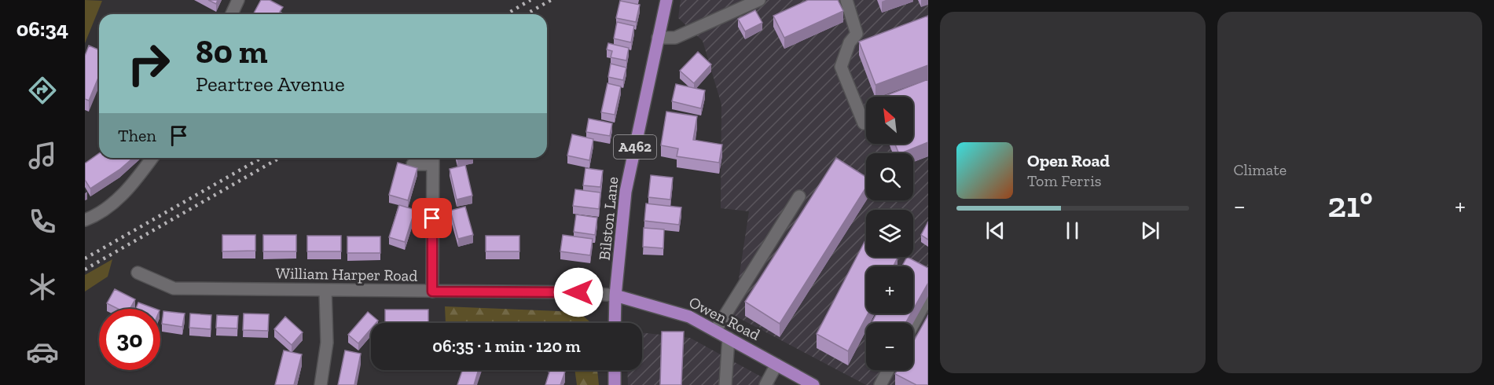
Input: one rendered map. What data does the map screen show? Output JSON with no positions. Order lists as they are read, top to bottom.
{
  "streets": {
    "main road": ["A462", "Bilston Lane", "Owen Road"],
    "street": ["William Harper Road"]
  },
  "crossings": [
    ["Bilston Lane", "William Harper Road"],
    ["Bilston Lane", "Owen Road"],
    ["William Harper Road", "Owen Road"]
  ],
  "north": "top left",
  "page": {
    "tabs": "06:34",
    "tile": "Climate",
    "turn": ["80 m", "Peartree Avenue"],
    "map_buttons": ["+", "−"],
    "then": "Then",
    "song": ["Open Road", "Tom Ferris"],
    "heat": ["−", "21°", "+"],
    "limit": "30",
    "trip": "06:35 · 1 min · 120 m"
  }
}
